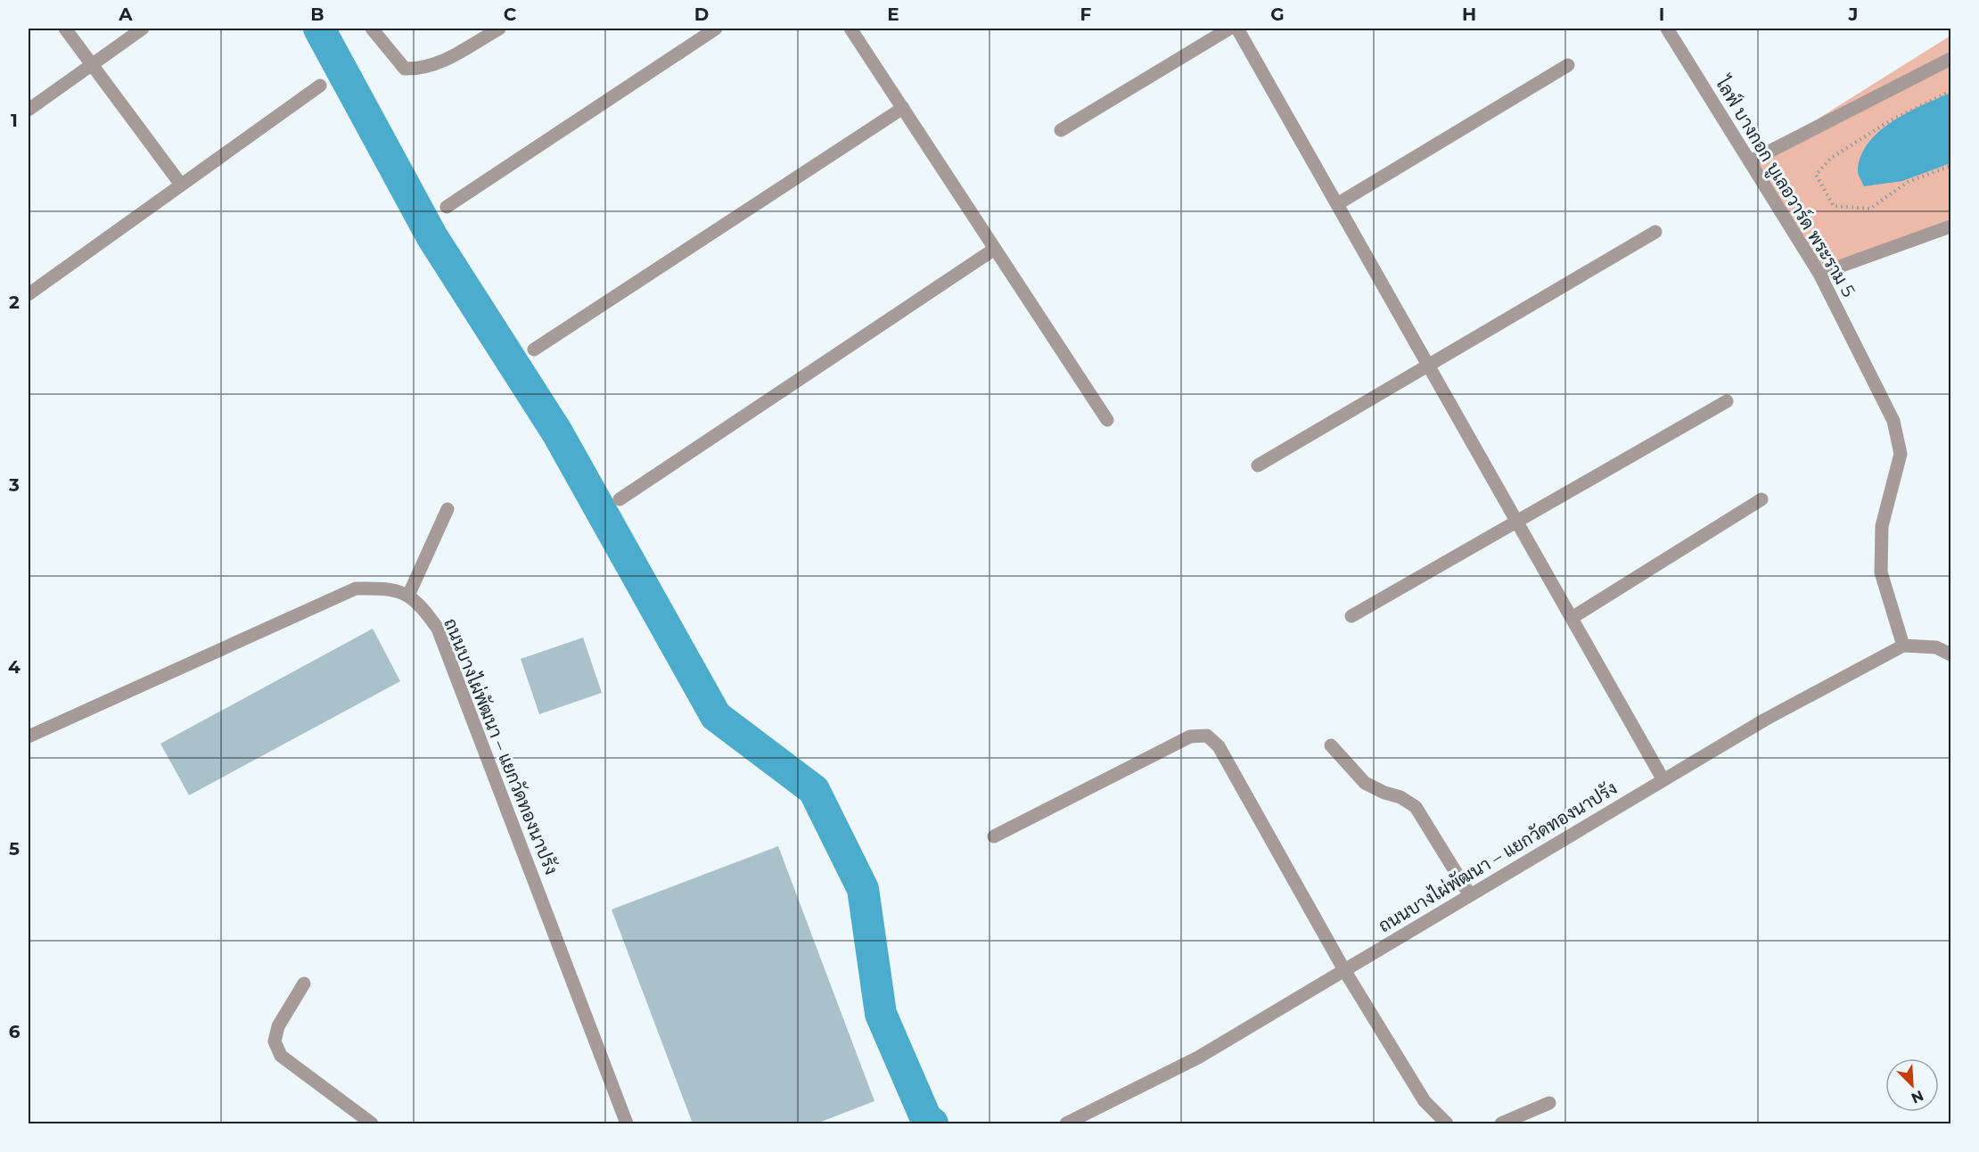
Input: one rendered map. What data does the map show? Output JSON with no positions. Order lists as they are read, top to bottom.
{
  "streets": {
    "street": ["ไลฟ์ บางกอก บูเลอวาร์ด พระราม 5", "ถนนบางไผ่พัฒนา – แยกวัดทองนาปรัง"]
  },
  "crossings": [
    ["ไลฟ์ บางกอก บูเลอวาร์ด พระราม 5", "ถนนบางไผ่พัฒนา – แยกวัดทองนาปรัง"]
  ],
  "north": "bottom right",
  "grid": {
    "columns": [
      "A",
      "B",
      "C",
      "D",
      "E",
      "F",
      "G",
      "H",
      "I",
      "J"
    ],
    "rows": [
      "1",
      "2",
      "3",
      "4",
      "5",
      "6"
    ]
  }
}
